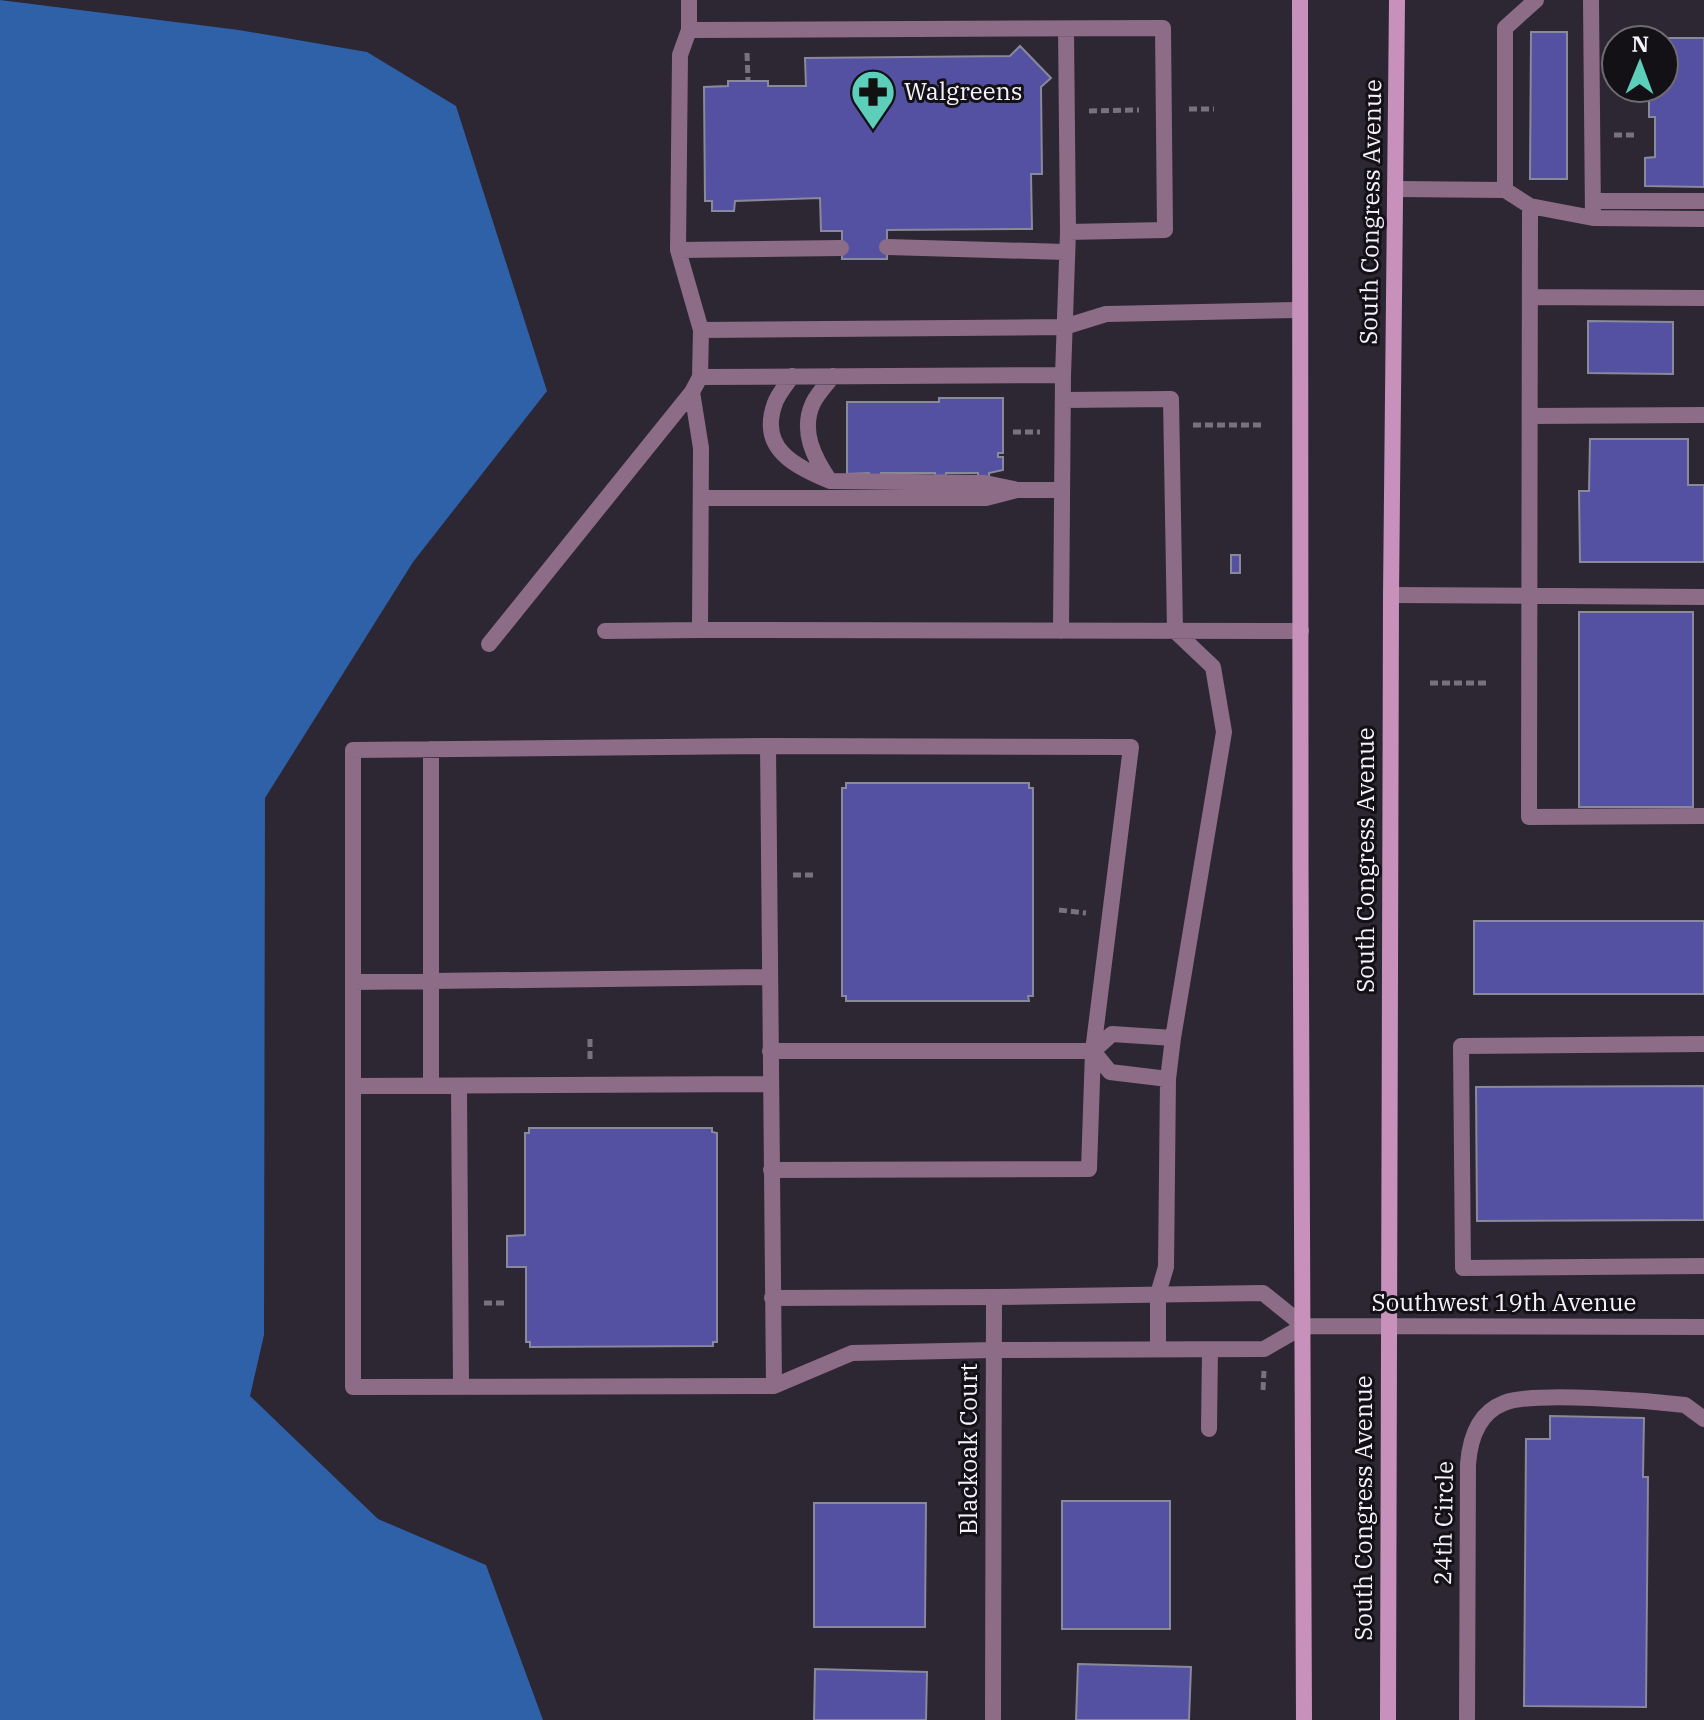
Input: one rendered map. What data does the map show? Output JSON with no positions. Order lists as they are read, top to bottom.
{
  "streets": {
    "main road": ["South Congress Avenue"],
    "street": ["Southwest 19th Avenue", "Blackoak Court", "24th Circle"]
  },
  "crossings": [
    ["South Congress Avenue", "Southwest 19th Avenue"],
    ["Southwest 19th Avenue", "Blackoak Court"]
  ],
  "places": {
    "pharmacy": ["Walgreens"]
  },
  "north": "top"
}
